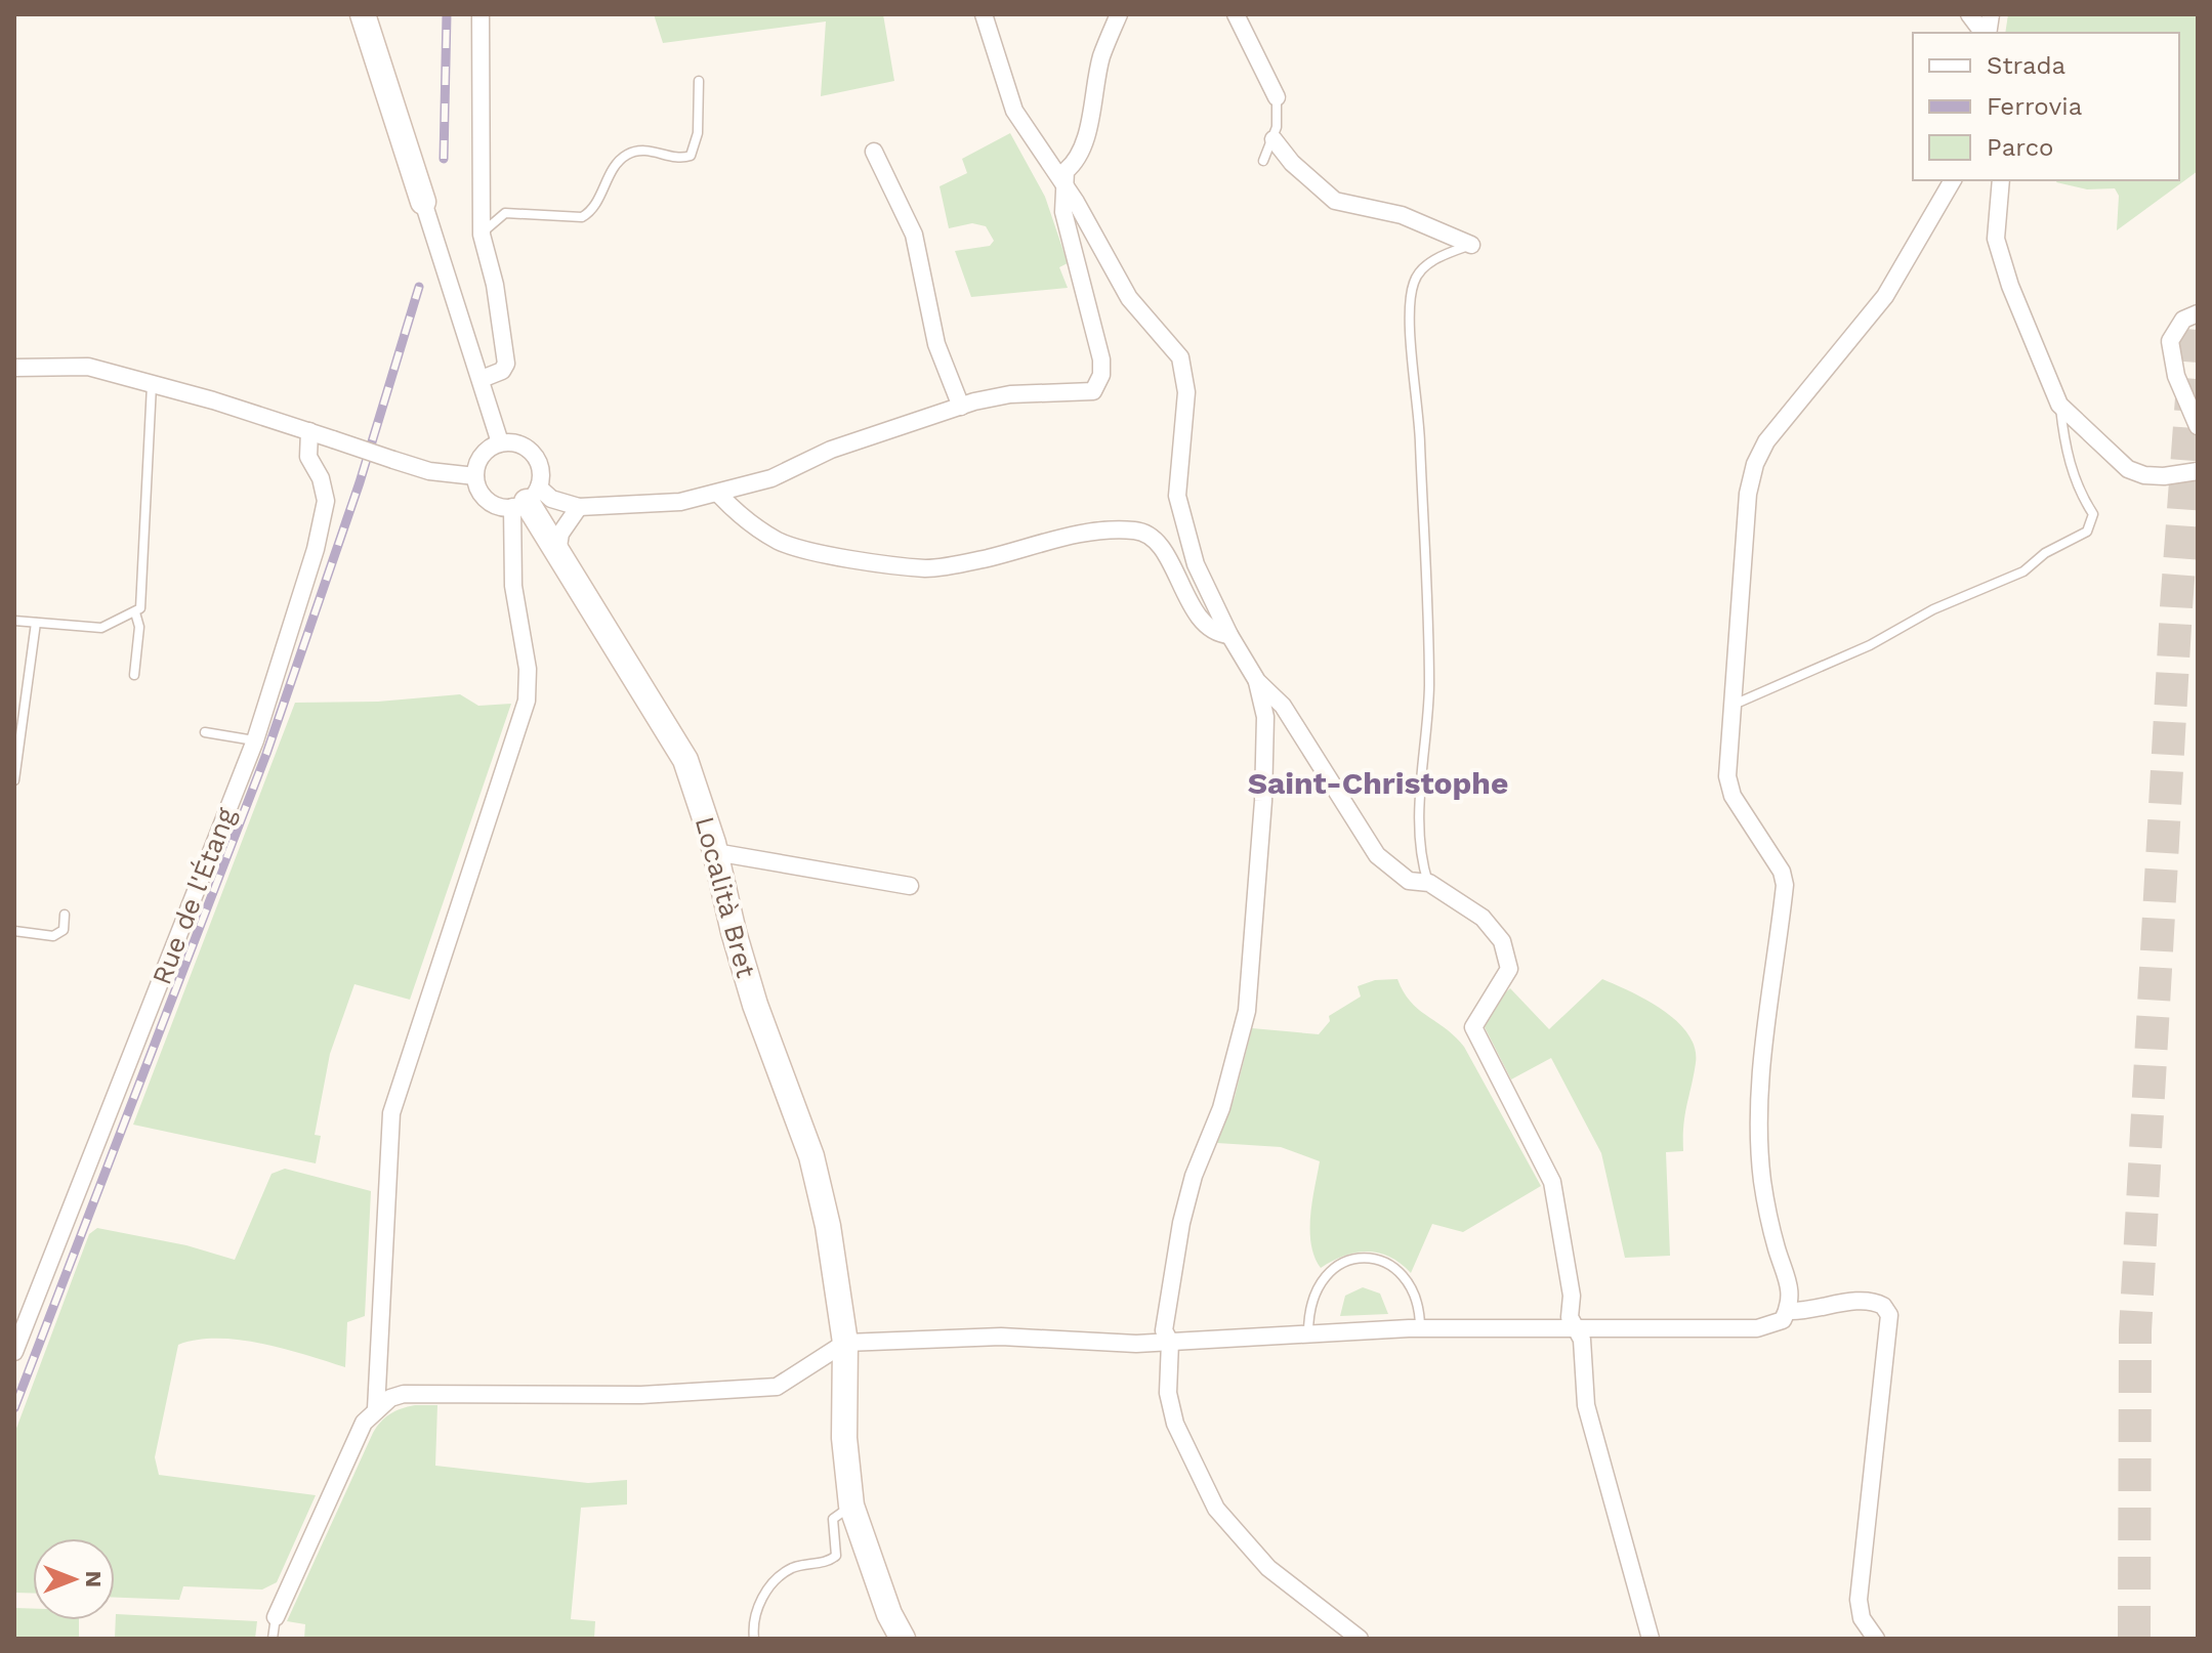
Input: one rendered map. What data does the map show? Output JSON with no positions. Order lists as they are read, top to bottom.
{
  "streets": {
    "street": ["Rue de l'Étang", "Località Bret"]
  },
  "districts": ["Saint-Christophe"],
  "legend": ["Strada", "Ferrovia", "Parco"],
  "north": "right"
}
